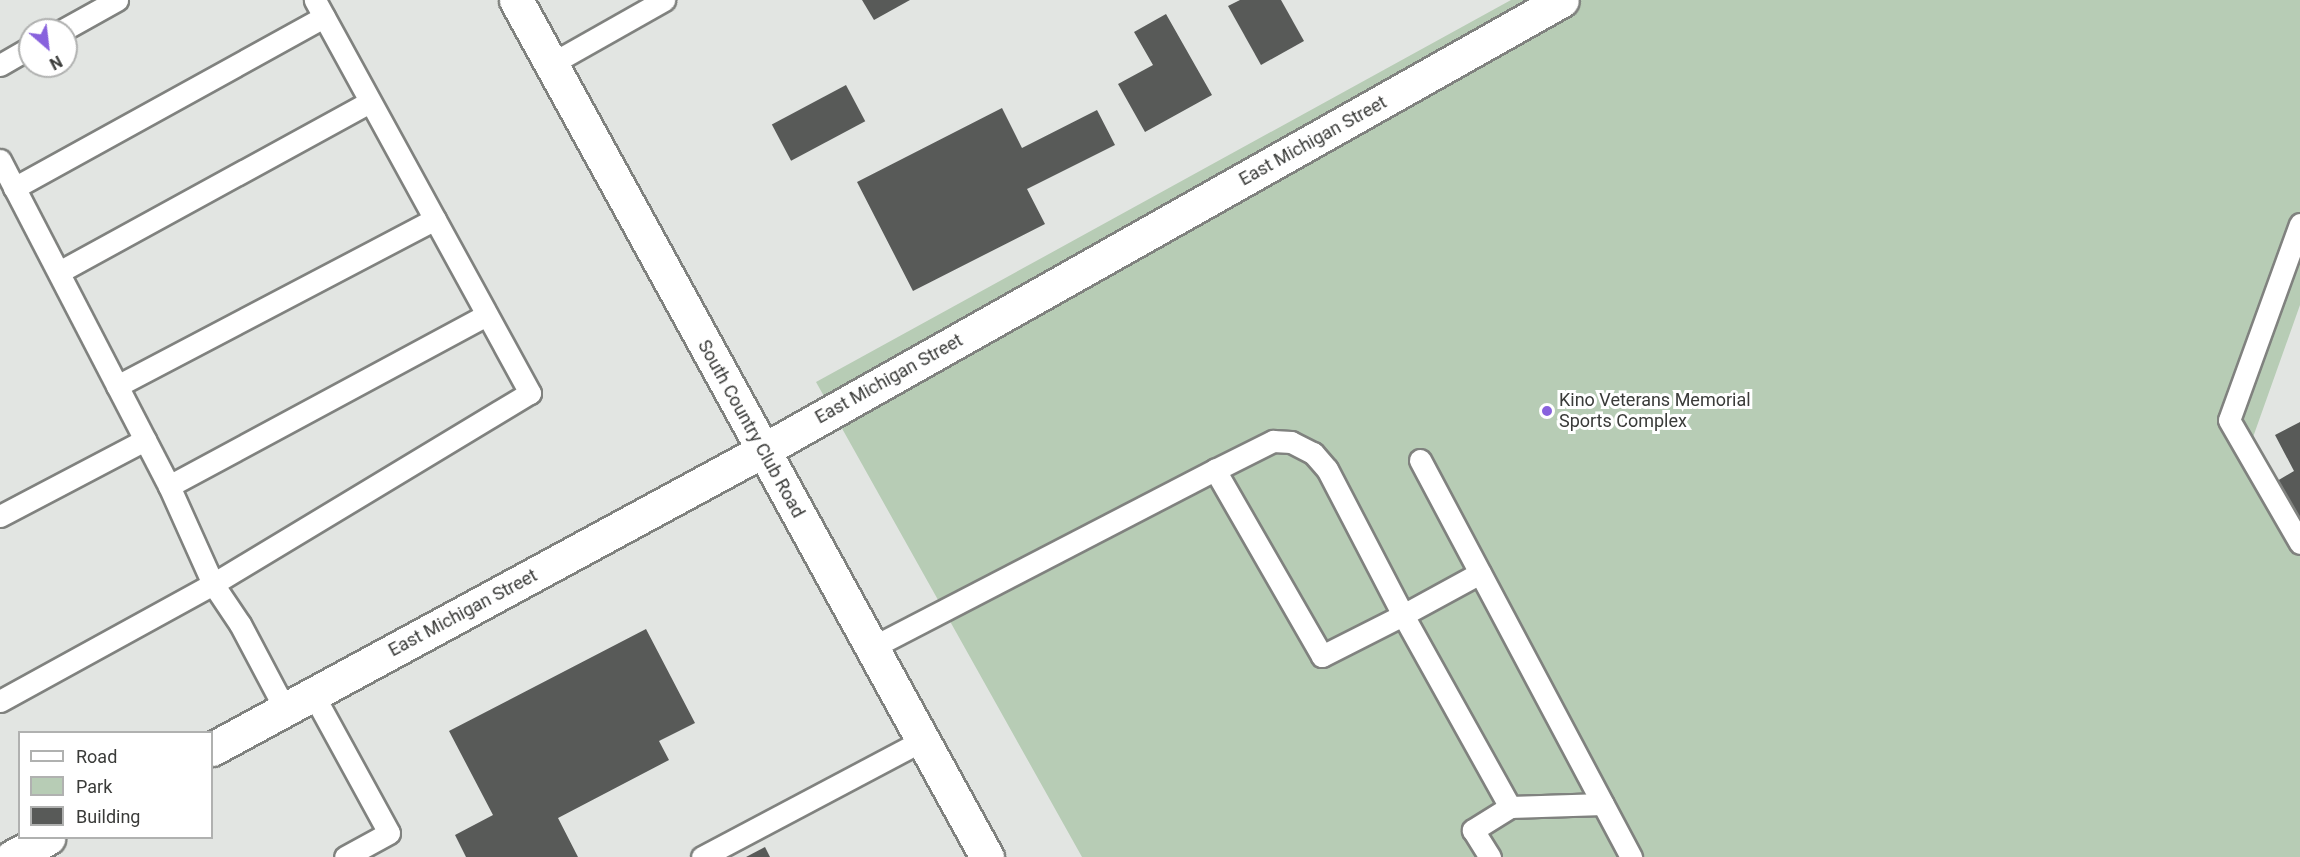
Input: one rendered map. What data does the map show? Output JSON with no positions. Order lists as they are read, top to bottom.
{
  "streets": {
    "street": ["East Michigan Street", "South Country Club Road"]
  },
  "crossings": [
    ["East Michigan Street", "South Country Club Road"]
  ],
  "places": ["Kino Veterans Memorial Sports Complex"],
  "legend": ["Road", "Park", "Building"],
  "north": "bottom right"
}
